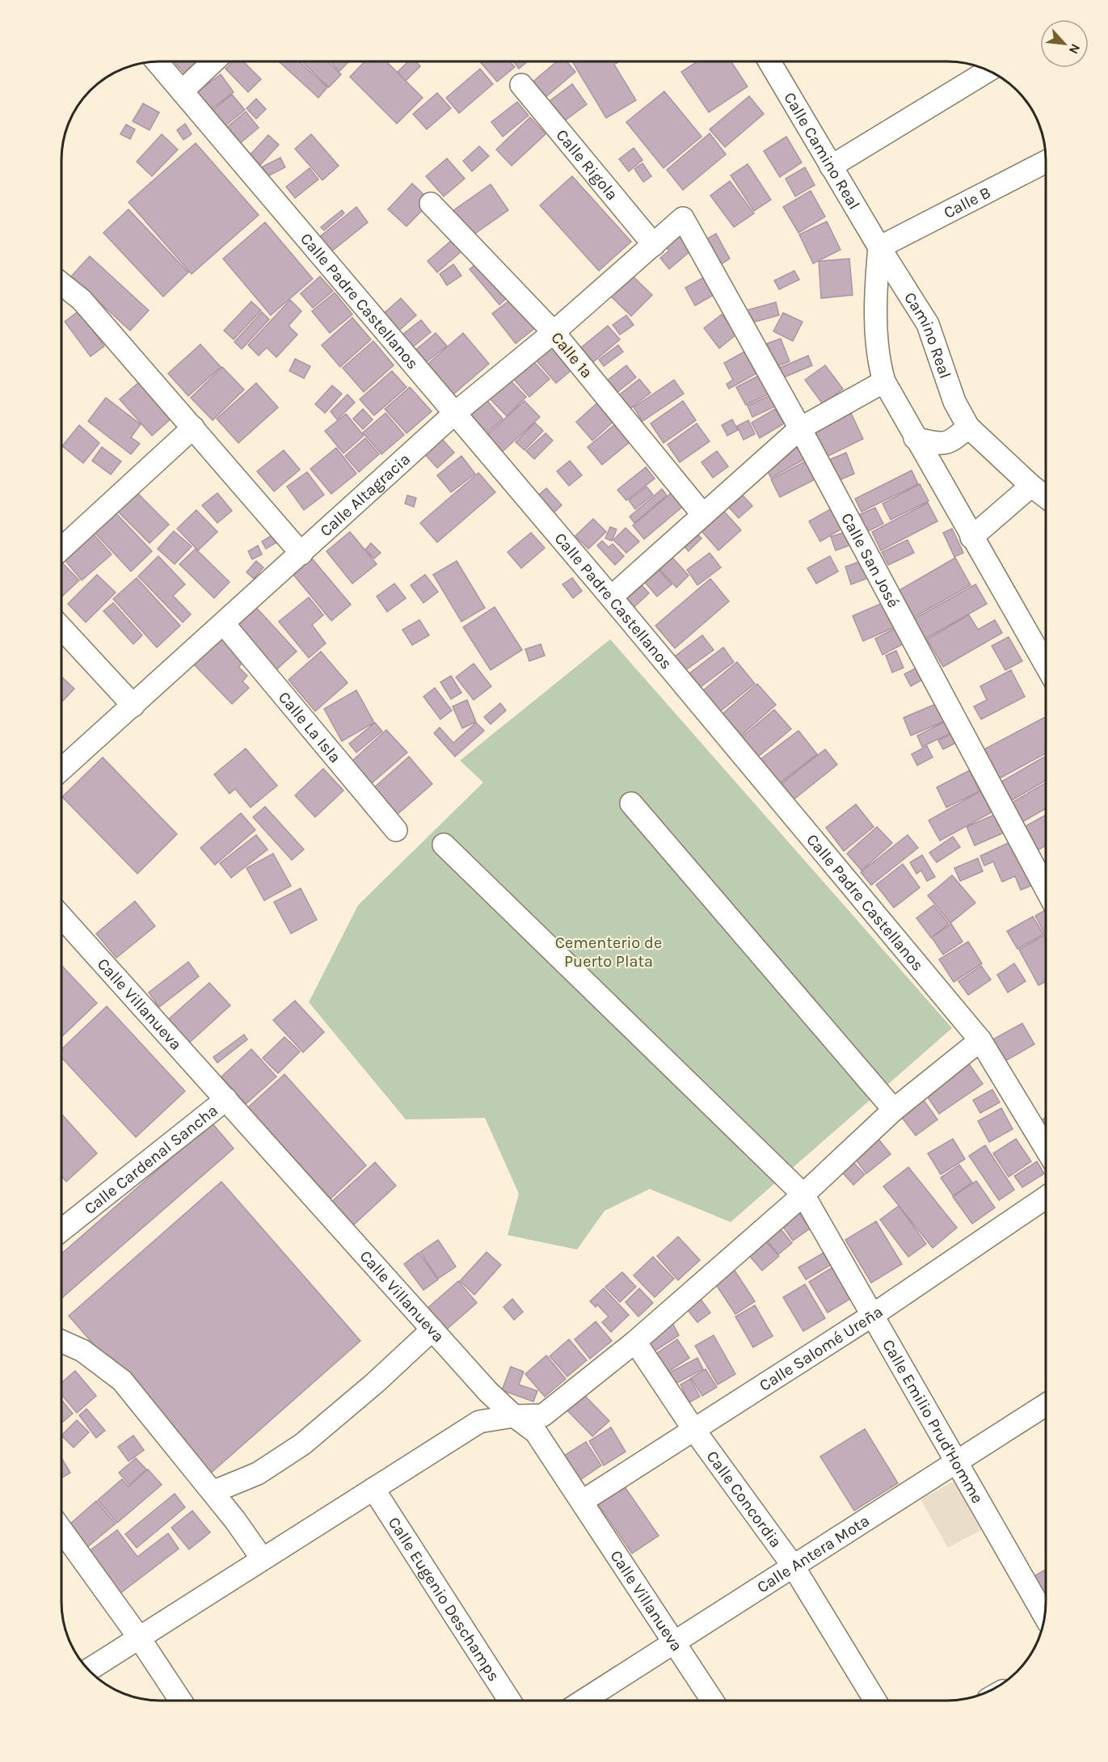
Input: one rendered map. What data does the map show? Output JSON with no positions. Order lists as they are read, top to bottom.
{
  "streets": {
    "street": [
      "Calle Camino Real",
      "Calle Rigola",
      "Calle B",
      "Calle Padre Castellanos",
      "Camino Real",
      "Calle 1ª",
      "Calle Altagracia",
      "Calle San José",
      "Calle La Isla",
      "Calle Villanueva",
      "Calle Cardenal Sancha",
      "Calle Salomé Ureña",
      "Calle Emilio Prud'Homme",
      "Calle Concordia",
      "Calle Antera Mota",
      "Calle Eugenio Deschamps"
    ]
  },
  "crossings": [
    ["Calle Camino Real", "Calle B"],
    ["Calle Camino Real", "Camino Real"],
    ["Calle Rigola", "Calle Altagracia"],
    ["Calle B", "Camino Real"],
    ["Calle Padre Castellanos", "Calle Altagracia"],
    ["Calle 1ª", "Calle Altagracia"],
    ["Calle Altagracia", "Calle San José"],
    ["Calle Altagracia", "Calle La Isla"],
    ["Calle Villanueva", "Calle Cardenal Sancha"],
    ["Calle Villanueva", "Calle Salomé Ureña"],
    ["Calle Villanueva", "Calle Antera Mota"],
    ["Calle Salomé Ureña", "Calle Emilio Prud'Homme"],
    ["Calle Salomé Ureña", "Calle Concordia"],
    ["Calle Emilio Prud'Homme", "Calle Antera Mota"],
    ["Calle Concordia", "Calle Antera Mota"]
  ],
  "parks": ["Cementerio de Puerto Plata"],
  "north": "bottom right"
}
